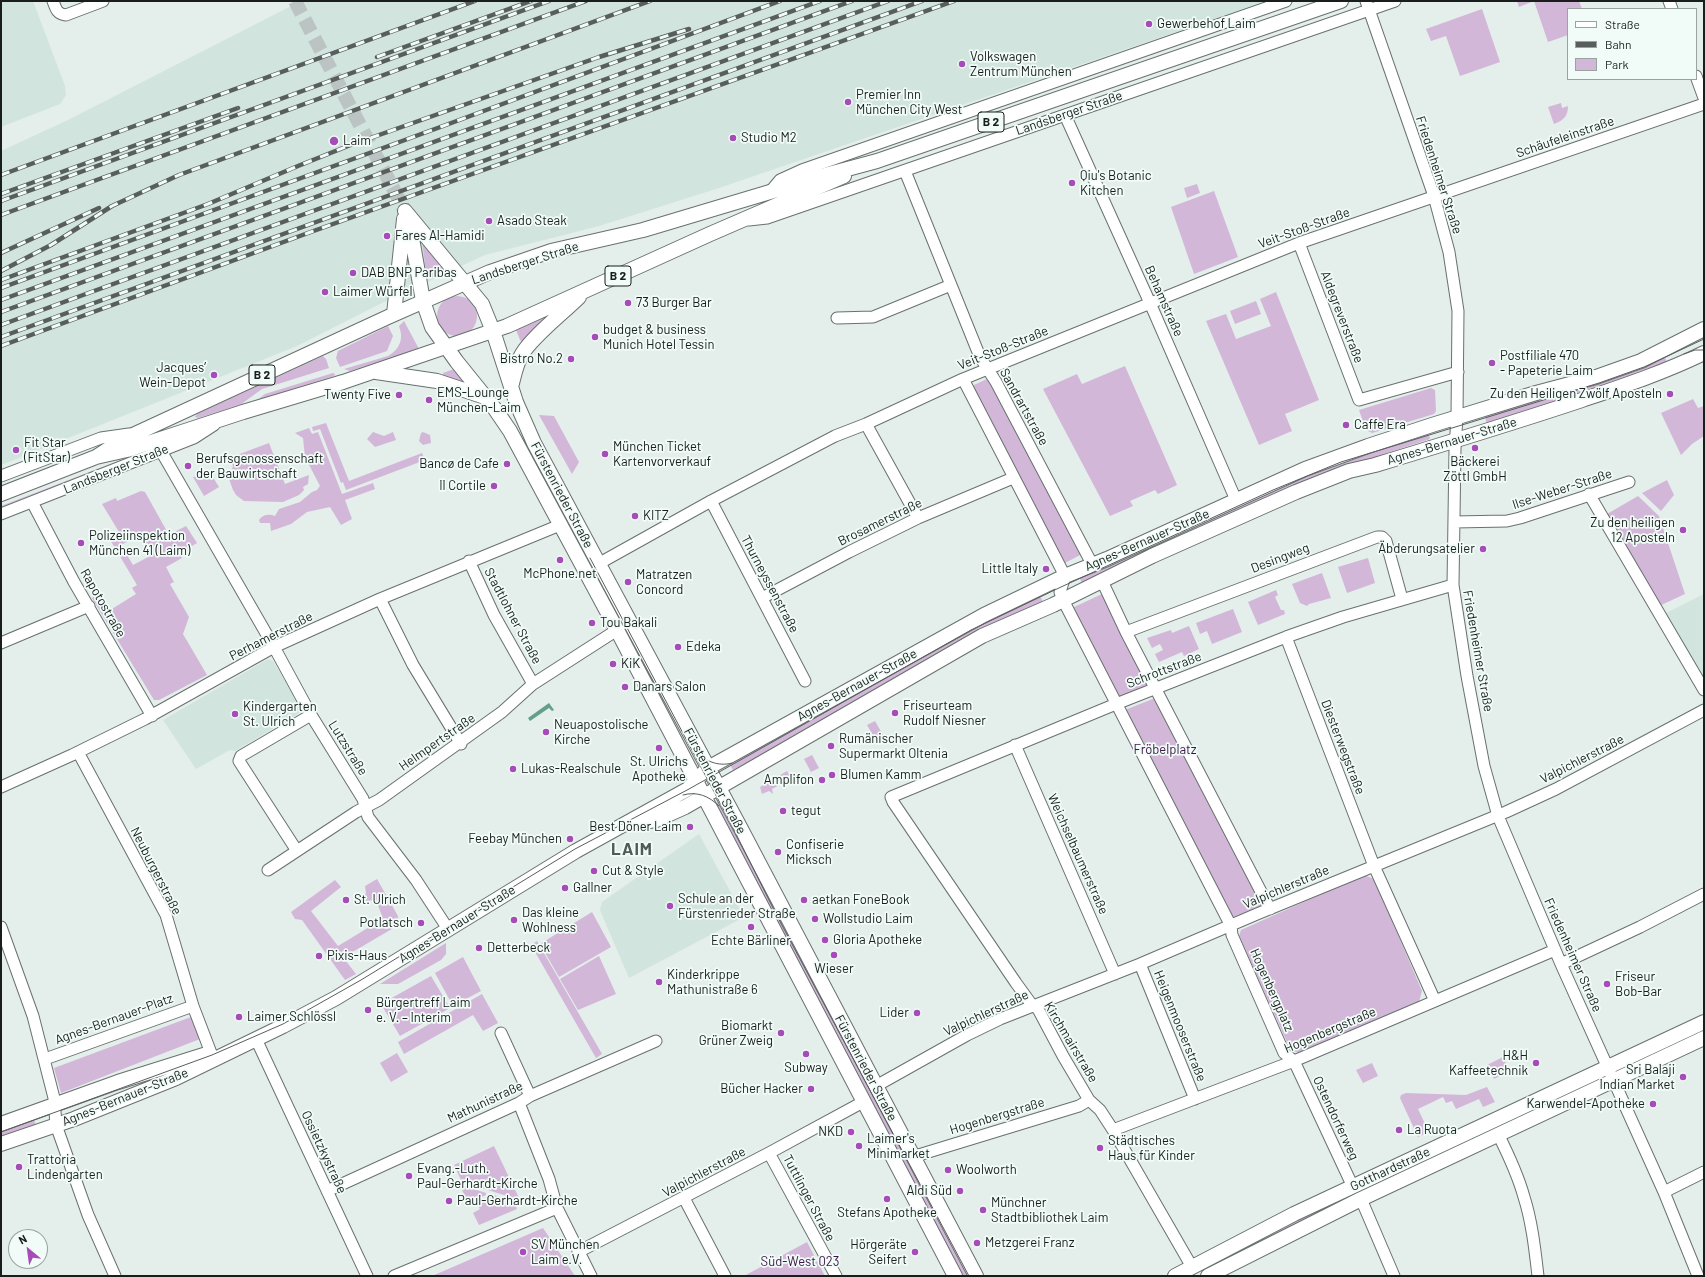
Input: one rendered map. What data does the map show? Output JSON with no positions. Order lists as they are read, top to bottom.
{
  "streets": {
    "main road": [
      "Landsberger Straße",
      "B 2",
      "Agnes-Bernauer-Straße",
      "Fürstenrieder Straße",
      "Gotthardstraße"
    ],
    "street": [
      "Schäufeleinstraße",
      "Friedenheimer Straße",
      "Veit-Stoß-Straße",
      "Behamstraße",
      "Aldegreverstraße",
      "Sandrartstraße",
      "Ilse-Weber-Straße",
      "Brosamerstraße",
      "Desingweg",
      "Thurneyssenstraße",
      "Rapotostraße",
      "Stadtlohner Straße",
      "Perhamerstraße",
      "Schrottstraße",
      "Helmpertstraße",
      "Diesterwegstraße",
      "Lutzstraße",
      "Valpichlerstraße",
      "Weichselbaumerstraße",
      "Neuburgerstraße",
      "Hogenbergplatz",
      "Agnes-Bernauer-Platz",
      "Heigenmooserstraße",
      "Hogenbergstraße",
      "Kirchmairstraße",
      "Mathunistraße",
      "Ostendorferweg",
      "Ossietzkystraße",
      "Tuttlinger Straße"
    ]
  },
  "crossings": [
    ["Landsberger Straße", "Friedenheimer Straße"],
    ["Landsberger Straße", "Behamstraße"],
    ["Landsberger Straße", "Sandrartstraße"],
    ["Landsberger Straße", "Fürstenrieder Straße"],
    ["Landsberger Straße", "Rapotostraße"],
    ["Landsberger Straße", "Lutzstraße"],
    ["Schäufeleinstraße", "Friedenheimer Straße"],
    ["Schäufeleinstraße", "Veit-Stoß-Straße"],
    ["Friedenheimer Straße", "Veit-Stoß-Straße"],
    ["Friedenheimer Straße", "Aldegreverstraße"],
    ["Friedenheimer Straße", "Agnes-Bernauer-Straße"],
    ["Friedenheimer Straße", "Ilse-Weber-Straße"],
    ["Friedenheimer Straße", "Schrottstraße"],
    ["Friedenheimer Straße", "Valpichlerstraße"],
    ["Friedenheimer Straße", "Hogenbergstraße"],
    ["Friedenheimer Straße", "Gotthardstraße"],
    ["Veit-Stoß-Straße", "Behamstraße"],
    ["Veit-Stoß-Straße", "Aldegreverstraße"],
    ["Veit-Stoß-Straße", "Sandrartstraße"],
    ["Veit-Stoß-Straße", "Fürstenrieder Straße"],
    ["Veit-Stoß-Straße", "Thurneyssenstraße"],
    ["Behamstraße", "Agnes-Bernauer-Straße"],
    ["Sandrartstraße", "Agnes-Bernauer-Straße"],
    ["Agnes-Bernauer-Straße", "Fürstenrieder Straße"],
    ["Agnes-Bernauer-Straße", "Lutzstraße"],
    ["Agnes-Bernauer-Straße", "Neuburgerstraße"],
    ["Agnes-Bernauer-Straße", "Ossietzkystraße"],
    ["Fürstenrieder Straße", "Perhamerstraße"],
    ["Fürstenrieder Straße", "Helmpertstraße"],
    ["Fürstenrieder Straße", "Valpichlerstraße"],
    ["Fürstenrieder Straße", "Hogenbergstraße"],
    ["Brosamerstraße", "Thurneyssenstraße"],
    ["Desingweg", "Schrottstraße"],
    ["Rapotostraße", "Perhamerstraße"],
    ["Stadtlohner Straße", "Perhamerstraße"],
    ["Stadtlohner Straße", "Helmpertstraße"],
    ["Perhamerstraße", "Lutzstraße"],
    ["Perhamerstraße", "Neuburgerstraße"],
    ["Schrottstraße", "Diesterwegstraße"],
    ["Schrottstraße", "Weichselbaumerstraße"],
    ["Schrottstraße", "Kirchmairstraße"],
    ["Helmpertstraße", "Lutzstraße"],
    ["Diesterwegstraße", "Valpichlerstraße"],
    ["Valpichlerstraße", "Weichselbaumerstraße"],
    ["Valpichlerstraße", "Hogenbergplatz"],
    ["Valpichlerstraße", "Heigenmooserstraße"],
    ["Valpichlerstraße", "Kirchmairstraße"],
    ["Valpichlerstraße", "Tuttlinger Straße"],
    ["Neuburgerstraße", "Agnes-Bernauer-Platz"],
    ["Hogenbergplatz", "Hogenbergstraße"],
    ["Hogenbergplatz", "Ostendorferweg"],
    ["Heigenmooserstraße", "Hogenbergstraße"],
    ["Hogenbergstraße", "Kirchmairstraße"],
    ["Hogenbergstraße", "Ostendorferweg"],
    ["Kirchmairstraße", "Gotthardstraße"],
    ["Mathunistraße", "Ossietzkystraße"],
    ["Ostendorferweg", "Gotthardstraße"]
  ],
  "districts": ["LAIM"],
  "parks": ["Fröbelplatz", "Süd-West 023"],
  "places": [
    "Gewerbehof Laim",
    "Volkswagen Zentrum München",
    "Premier Inn München City West",
    "Studio M2",
    "Laim",
    "Qiu's Botanic Kitchen",
    "Asado Steak",
    "Fares Al-Hamidi",
    "DAB BNP Paribas",
    "Laimer Würfel",
    "73 Burger Bar",
    "budget & business Munich Hotel Tessin",
    "Bistro No.2",
    "Postfiliale 470 - Papeterie Laim",
    "Jacques’ Wein-Depot",
    "Zu den Heiligen Zwölf Aposteln",
    "Twenty Five",
    "EMS-Lounge München-Laim",
    "Caffe Era",
    "Bäckerei Zöttl GmbH",
    "Fit Star (FitStar)",
    "München Ticket Kartenvorverkauf",
    "Bancø de Cafe",
    "Berufsgenossenschaft der Bauwirtschaft",
    "Il Cortile",
    "KITZ",
    "Zu den heiligen 12 Aposteln",
    "Polizeiinspektion München 41 (Laim)",
    "Äbderungsatelier",
    "McPhone.net",
    "Little Italy",
    "Matratzen Concord",
    "Tou Bakali",
    "Edeka",
    "KiK",
    "Danars Salon",
    "Friseurteam Rudolf Niesner",
    "Kindergarten St. UIrich",
    "Neuapostolische Kirche",
    "Rumänischer Supermarkt Oltenia",
    "St. Ulrichs Apotheke",
    "Lukas-Realschule",
    "Blumen Kamm",
    "Amplifon",
    "tegut",
    "Best Döner Laim",
    "Feebay München",
    "Confiserie Micksch",
    "Cut & Style",
    "Gallner",
    "St. Ulrich",
    "aetkan FoneBook",
    "Schule an der Fürstenrieder Straße",
    "Wollstudio Laim",
    "Das kleine Wohlness",
    "Potlatsch",
    "Echte Bärliner",
    "Gloria Apotheke",
    "Detterbeck",
    "Wieser",
    "Pixis-Haus",
    "Kinderkrippe Mathunistraße 6",
    "Friseur Bob-Bar",
    "Bürgertreff Laim e. V. – Interim",
    "Lider",
    "Laimer Schlössl",
    "Biomarkt Grüner Zweig",
    "Subway",
    "H&H Kaffeetechnik",
    "Sri Balaji Indian Market",
    "Bücher Hacker",
    "Karwendel-Apotheke",
    "La Ruota",
    "NKD",
    "Laimer's Minimarket",
    "Städtisches Haus für Kinder",
    "Trattoria Lindengarten",
    "Woolworth",
    "Evang.-Luth. Paul-Gerhardt-Kirche",
    "Aldi Süd",
    "Stefans Apotheke",
    "Paul-Gerhardt-Kirche",
    "Münchner Stadtbibliothek Laim",
    "Metzgerei Franz",
    "SV München Laim e.V.",
    "Hörgeräte Seifert"
  ],
  "legend": ["Straße", "Bahn", "Park"],
  "north": "top left"
}
